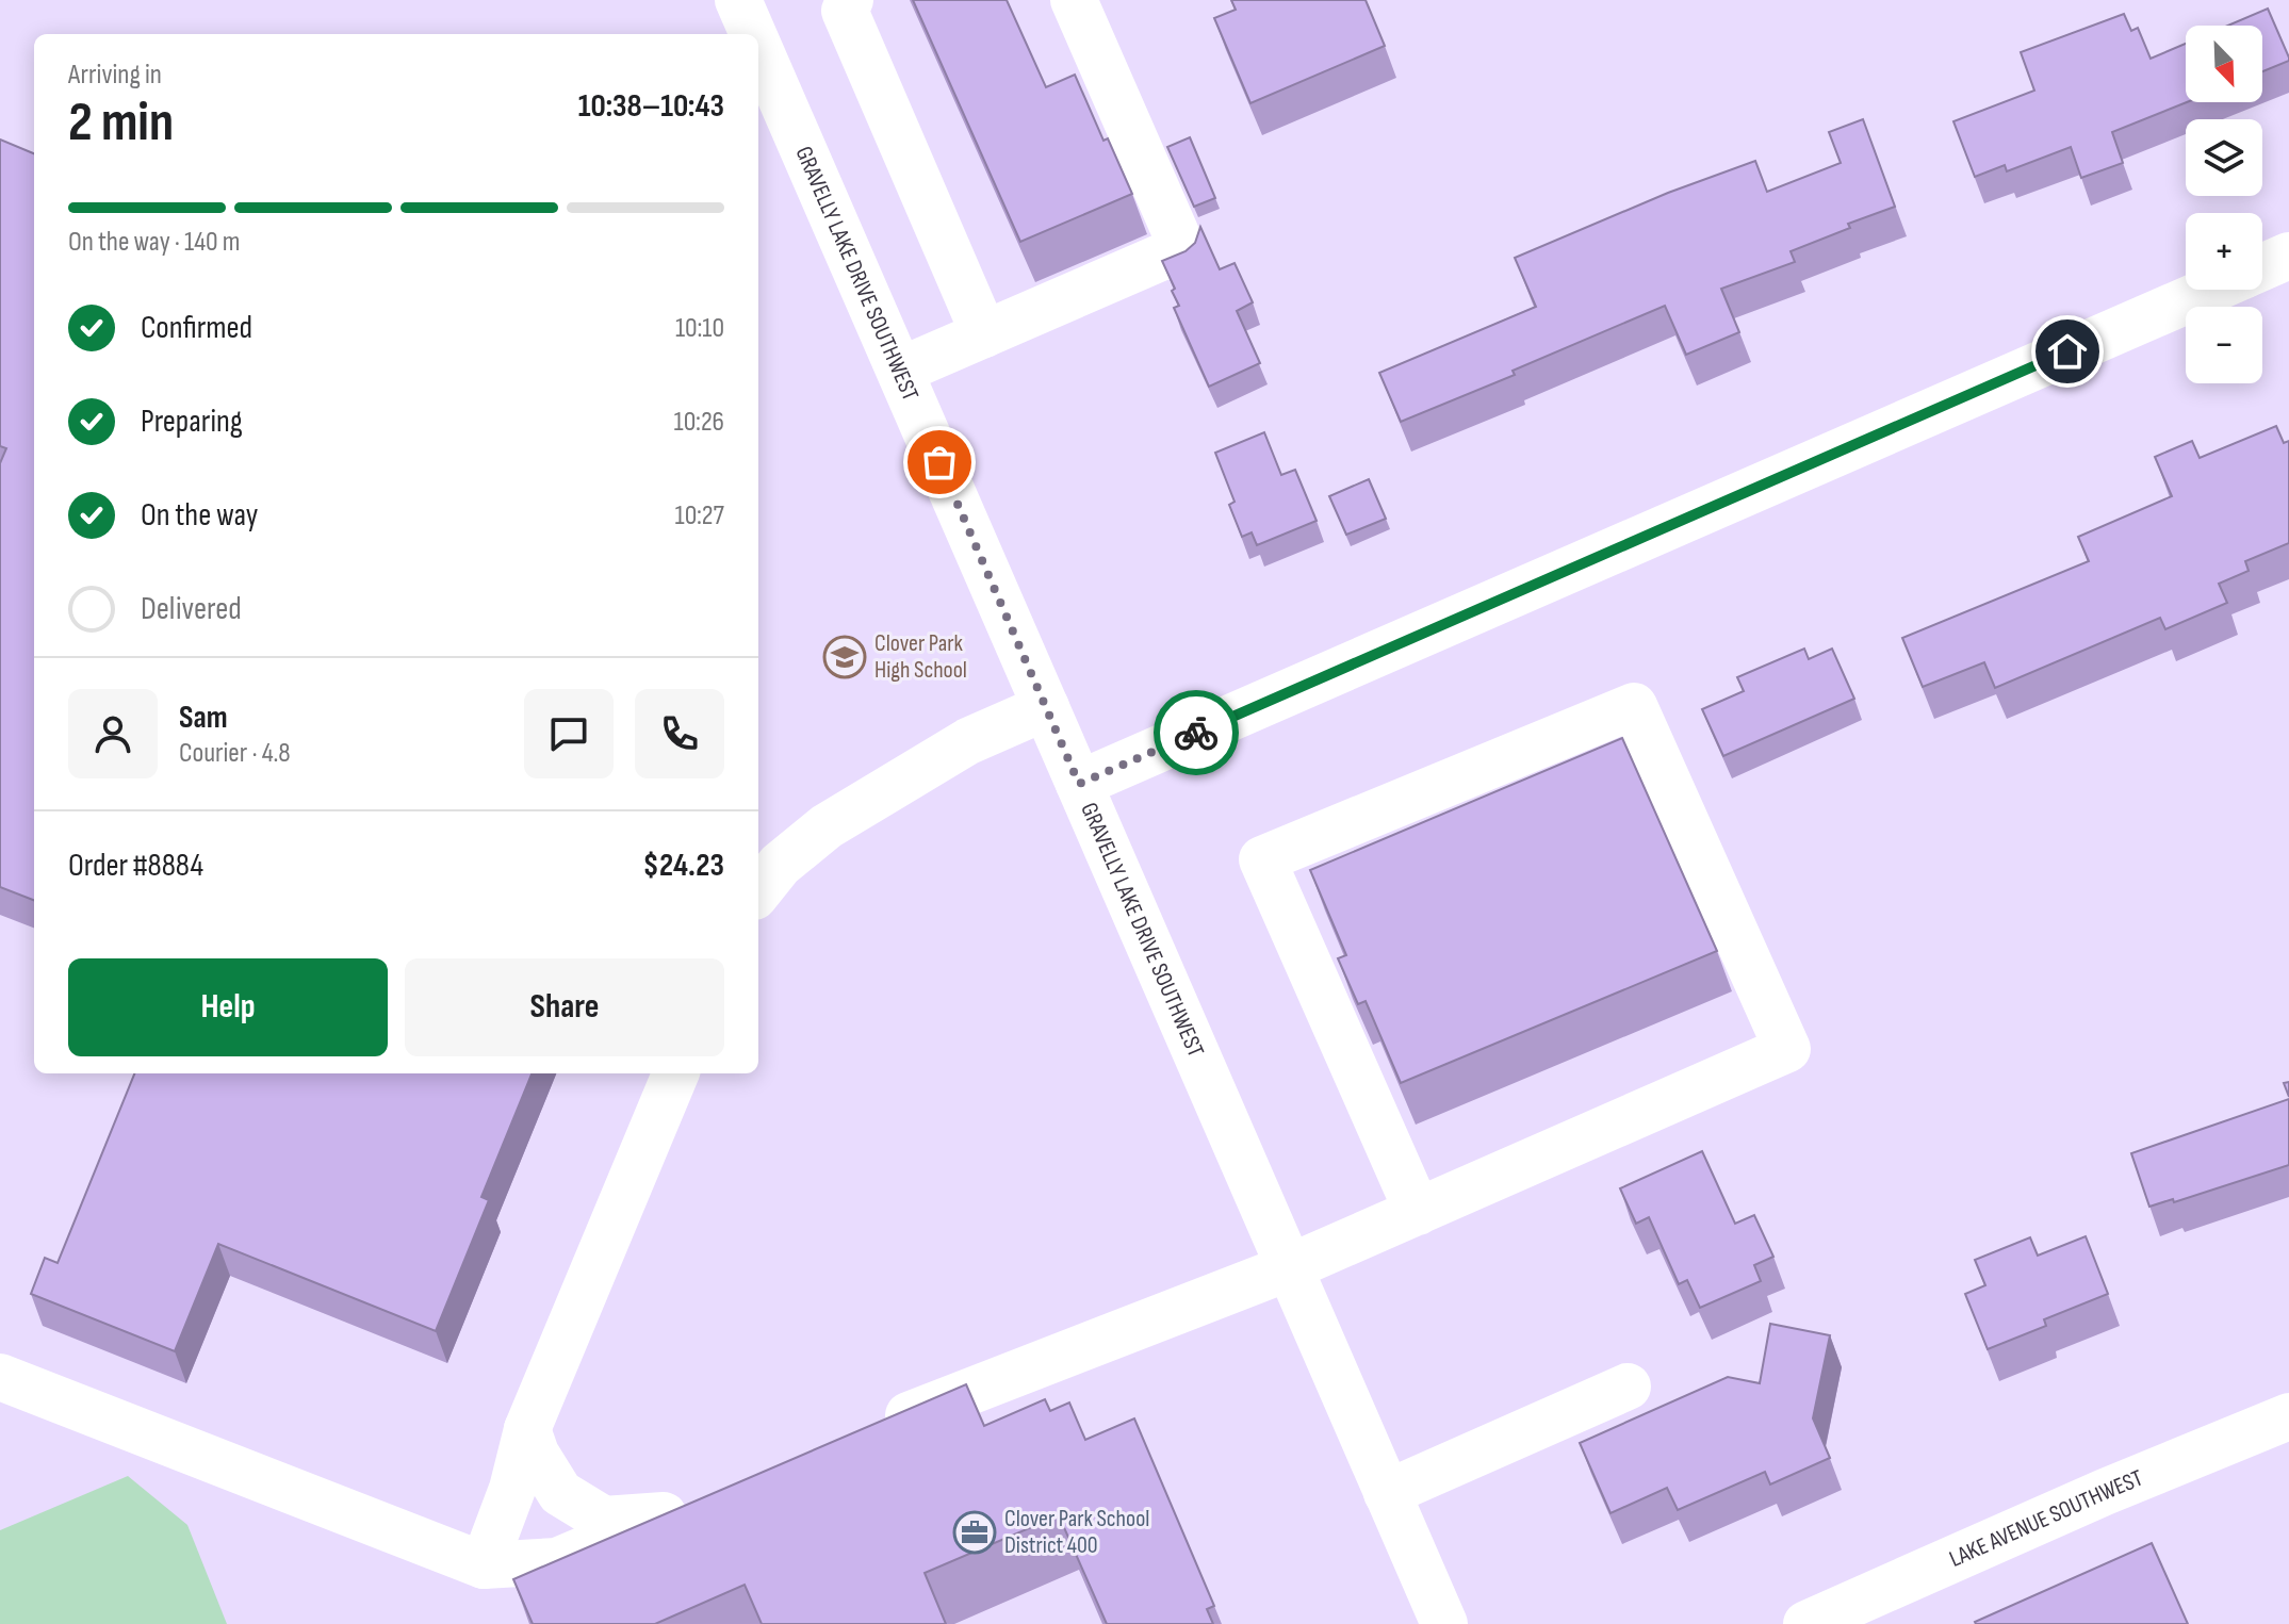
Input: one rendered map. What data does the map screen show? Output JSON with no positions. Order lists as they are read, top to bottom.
{
  "streets": {
    "street": ["GRAVELLY LAKE DRIVE SOUTHWEST", "LAKE AVENUE SOUTHWEST"]
  },
  "places": {
    "school or university": ["Clover Park High School"],
    "office": ["Clover Park School District 400"]
  },
  "north": "bottom right",
  "page": {
    "map_buttons": ["+", "−"],
    "heading": ["2 min", "Arriving in", "10:38–10:43"],
    "panel": [
      "Sam",
      "Courier · 4.8",
      "Order #8884",
      "$24.23"
    ],
    "bar": "On the way · 140 m",
    "list": [
      ["Confirmed", "10:10"],
      ["Preparing", "10:26"],
      ["On the way", "10:27"],
      "Delivered"
    ],
    "buttons": ["Help", "Share"]
  }
}
